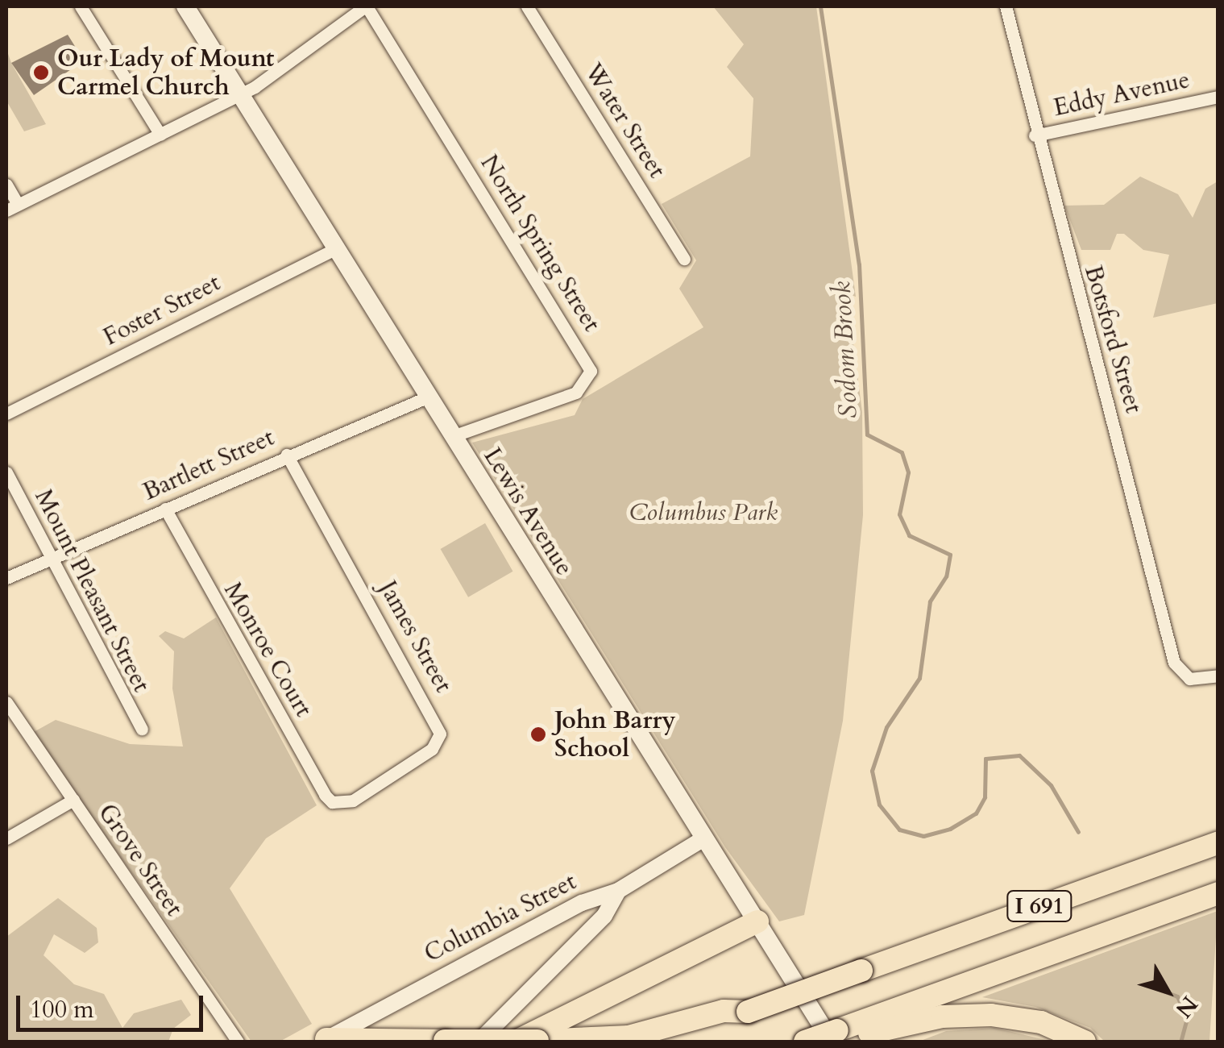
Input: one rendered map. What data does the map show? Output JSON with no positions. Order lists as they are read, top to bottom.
{
  "streets": {
    "highway": ["I 691"],
    "main road": ["Lewis Avenue"],
    "street": [
      "Eddy Avenue",
      "Water Street",
      "North Spring Street",
      "Foster Street",
      "Botsford Street",
      "Bartlett Street",
      "Mount Pleasant Street",
      "James Street",
      "Monroe Court",
      "Grove Street",
      "Columbia Street"
    ]
  },
  "crossings": [
    ["Eddy Avenue", "Botsford Street"],
    ["North Spring Street", "Lewis Avenue"],
    ["Foster Street", "Lewis Avenue"],
    ["Bartlett Street", "Lewis Avenue"],
    ["Bartlett Street", "Mount Pleasant Street"],
    ["Bartlett Street", "James Street"],
    ["Bartlett Street", "Monroe Court"],
    ["Lewis Avenue", "Columbia Street"],
    ["James Street", "Monroe Court"]
  ],
  "water": ["Sodom Brook"],
  "parks": ["Columbus Park"],
  "places": ["Our Lady of Mount Carmel Church", "John Barry School"],
  "scale_bar": "100 m",
  "north": "bottom right"
}
